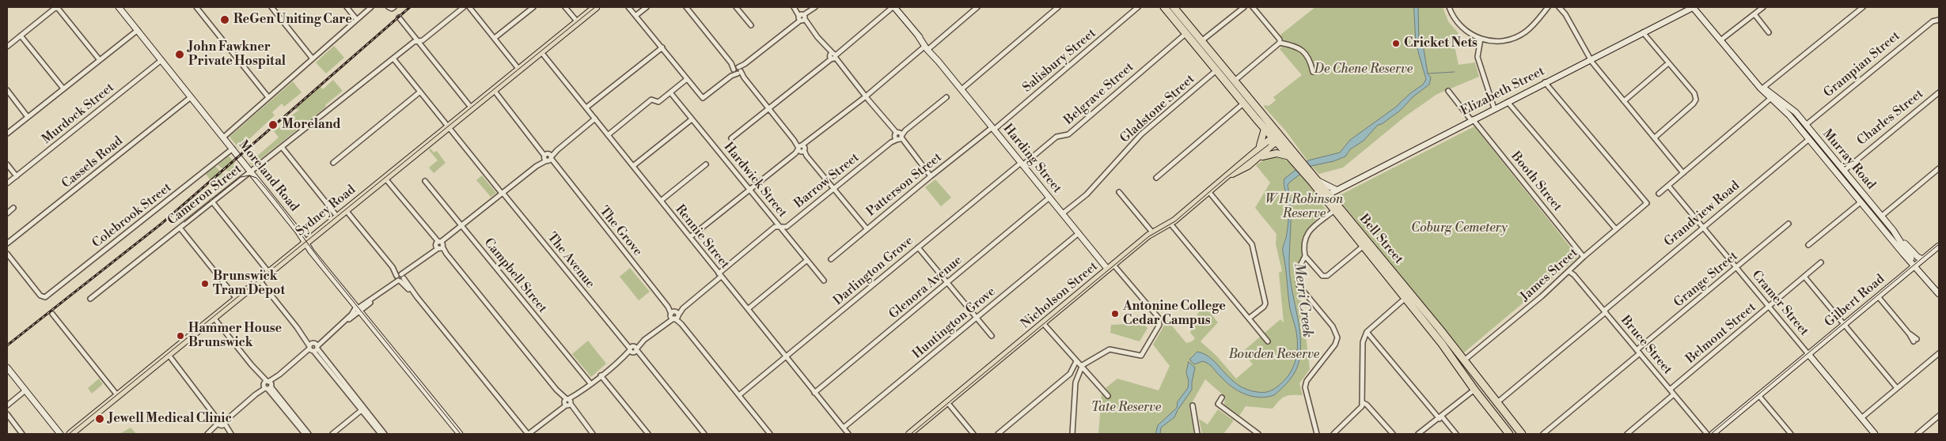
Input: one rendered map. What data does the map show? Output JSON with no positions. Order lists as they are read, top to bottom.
{
  "streets": {
    "highway": ["Sydney Road", "Bell Street"],
    "main road": [
      "Grampian Street",
      "Elizabeth Street",
      "Charles Street",
      "Harding Street",
      "Murray Road",
      "Moreland Road",
      "Grandview Road",
      "Nicholson Street",
      "Gilbert Road",
      "Cramer Street"
    ],
    "street": [
      "Salisbury Street",
      "Belgrave Street",
      "Gladstone Street",
      "Murdock Street",
      "Cassels Road",
      "Hardwick Street",
      "Barrow Street",
      "Booth Street",
      "Patterson Street",
      "Cameron Street",
      "Colebrook Street",
      "The Grove",
      "Rennie Street",
      "The Avenue",
      "Darlington Grove",
      "James Street",
      "Campbell Street",
      "Grange Street",
      "Glenora Avenue",
      "Huntington Grove",
      "Belmont Street",
      "Bruce Street"
    ]
  },
  "crossings": [
    ["Salisbury Street", "Harding Street"],
    ["Salisbury Street", "Patterson Street"],
    ["Grampian Street", "Murray Road"],
    ["Elizabeth Street", "Murray Road"],
    ["Elizabeth Street", "Booth Street"],
    ["Elizabeth Street", "Bell Street"],
    ["Elizabeth Street", "James Street"],
    ["Belgrave Street", "Harding Street"],
    ["Belgrave Street", "Bell Street"],
    ["Belgrave Street", "Darlington Grove"],
    ["Gladstone Street", "Harding Street"],
    ["Gladstone Street", "Bell Street"],
    ["Murdock Street", "Moreland Road"],
    ["Charles Street", "Murray Road"],
    ["Harding Street", "Patterson Street"],
    ["Harding Street", "Darlington Grove"],
    ["Harding Street", "Glenora Avenue"],
    ["Harding Street", "Nicholson Street"],
    ["Harding Street", "Huntington Grove"],
    ["Murray Road", "Grandview Road"],
    ["Murray Road", "Gilbert Road"],
    ["Cassels Road", "Moreland Road"],
    ["Moreland Road", "Cameron Street"],
    ["Moreland Road", "Sydney Road"],
    ["Moreland Road", "Colebrook Street"],
    ["Hardwick Street", "Barrow Street"],
    ["Barrow Street", "The Grove"],
    ["Barrow Street", "Rennie Street"],
    ["Barrow Street", "The Avenue"],
    ["Barrow Street", "Campbell Street"],
    ["Booth Street", "James Street"],
    ["Cameron Street", "The Avenue"],
    ["Sydney Road", "The Grove"],
    ["Sydney Road", "Rennie Street"],
    ["Sydney Road", "The Avenue"],
    ["Grandview Road", "Bell Street"],
    ["Grandview Road", "Cramer Street"],
    ["Grandview Road", "Bruce Street"],
    ["Rennie Street", "Darlington Grove"],
    ["Rennie Street", "Glenora Avenue"],
    ["Rennie Street", "Huntington Grove"],
    ["Bell Street", "James Street"],
    ["Bell Street", "Nicholson Street"],
    ["James Street", "Bruce Street"],
    ["Grange Street", "Cramer Street"],
    ["Grange Street", "Bruce Street"],
    ["Gilbert Road", "Cramer Street"],
    ["Cramer Street", "Belmont Street"],
    ["Belmont Street", "Bruce Street"]
  ],
  "water": ["Merri Creek"],
  "parks": [
    "De Chene Reserve",
    "W H Robinson Reserve",
    "Coburg Cemetery",
    "Bowden Reserve",
    "Tate Reserve"
  ],
  "places": [
    "ReGen Uniting Care",
    "Cricket Nets",
    "John Fawkner Private Hospital",
    "Moreland",
    "Brunswick Tram Depot",
    "Antonine College Cedar Campus",
    "Hammer House Brunswick",
    "Jewell Medical Clinic"
  ]
}
